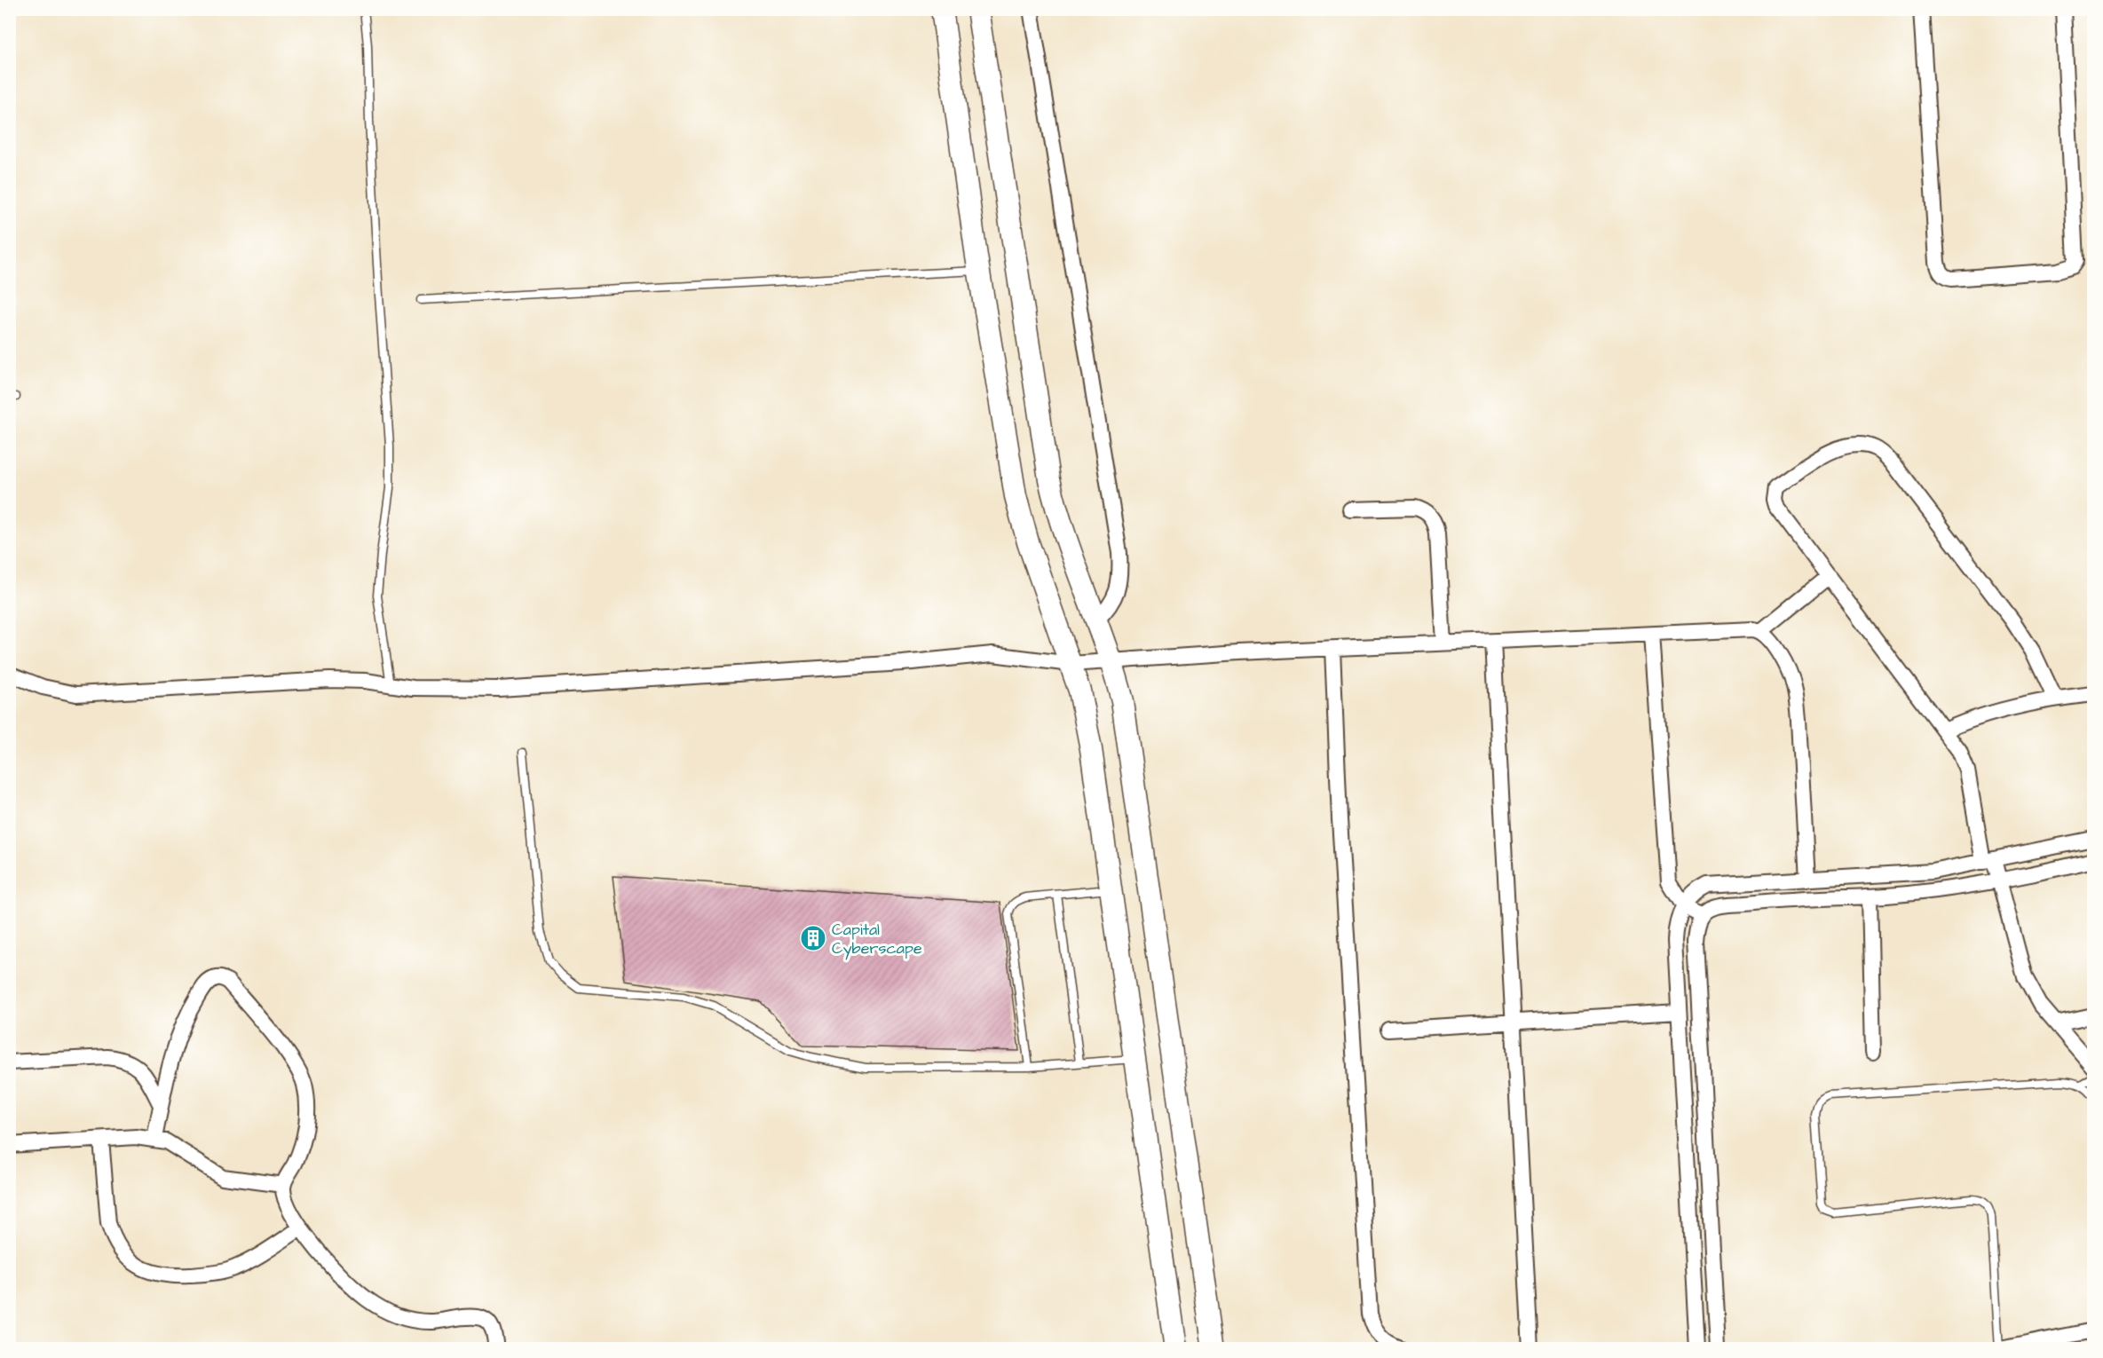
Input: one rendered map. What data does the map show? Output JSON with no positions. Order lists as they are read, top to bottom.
{
  "places": {
    "building": ["Capital Cyberscape"]
  }
}
